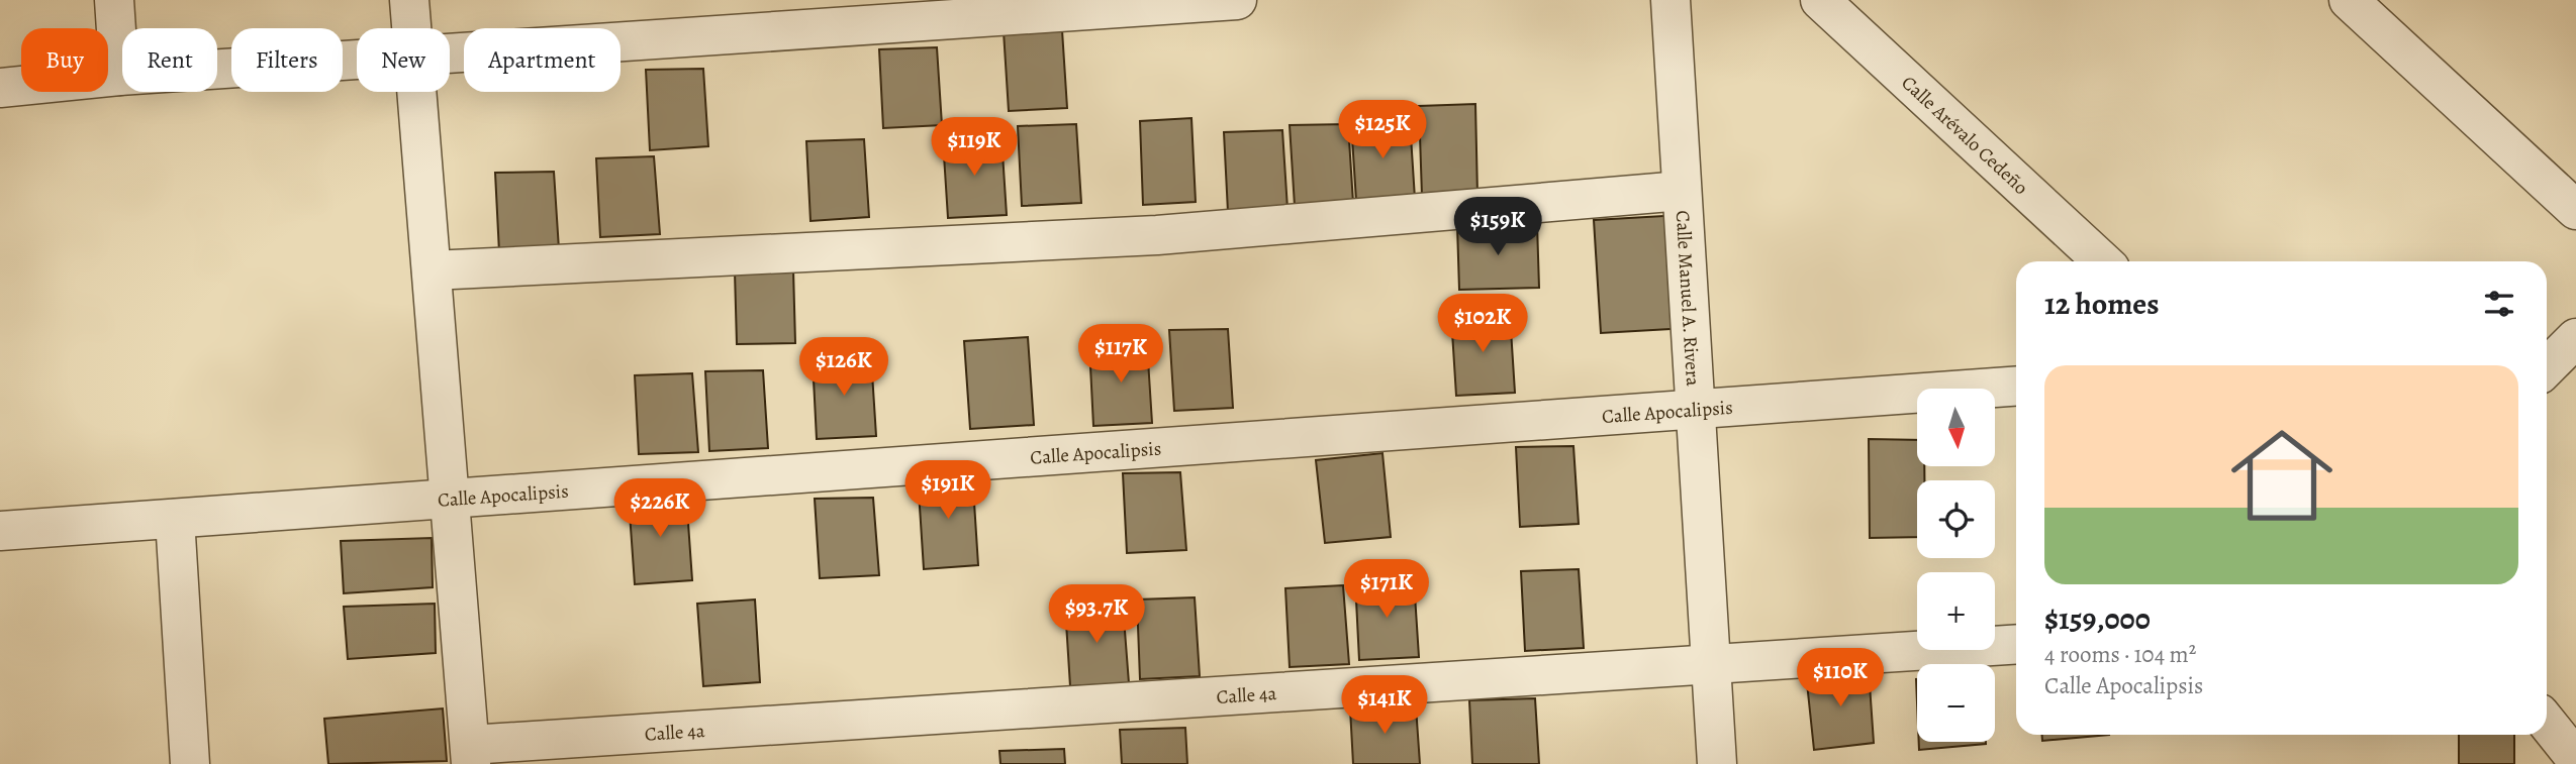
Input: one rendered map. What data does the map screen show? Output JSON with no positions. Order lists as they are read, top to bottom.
{
  "streets": {
    "street": [
      "Calle Arévalo Cedeño",
      "Calle Manuel A. Rivera",
      "Calle Apocalipsis",
      "Calle 4a"
    ]
  },
  "crossings": [
    ["Calle Manuel A. Rivera", "Calle Apocalipsis"],
    ["Calle Manuel A. Rivera", "Calle 4a"]
  ],
  "north": "bottom",
  "page": {
    "chip": [
      "Buy",
      "Rent",
      "Filters",
      "New",
      "Apartment"
    ],
    "price": [
      "$125K",
      "$119K",
      "$159K",
      "$102K",
      "$117K",
      "$126K",
      "$191K",
      "$226K",
      "$171K",
      "$93.7K",
      "$110K",
      "$141K"
    ],
    "heading": "12 homes",
    "list": [
      {
        "name": "$159,000",
        "note": "4 rooms · 104 m² · Calle Apocalipsis"
      }
    ],
    "map_buttons": ["+", "−"]
  }
}
